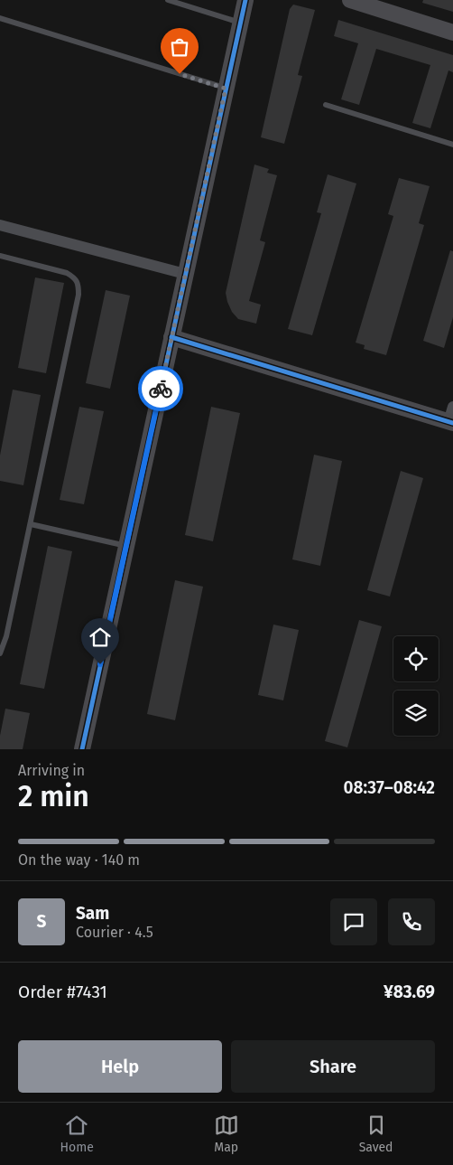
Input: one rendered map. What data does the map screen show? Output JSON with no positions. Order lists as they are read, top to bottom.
{
  "page": {
    "heading": ["2 min", "Arriving in", "08:37–08:42"],
    "panel": [
      "Sam",
      "Courier · 4.5",
      "Order #7431",
      "¥83.69"
    ],
    "bar": "On the way · 140 m",
    "round": "S",
    "buttons": ["Help", "Share"],
    "tabs": ["Home", "Map", "Saved"]
  }
}
